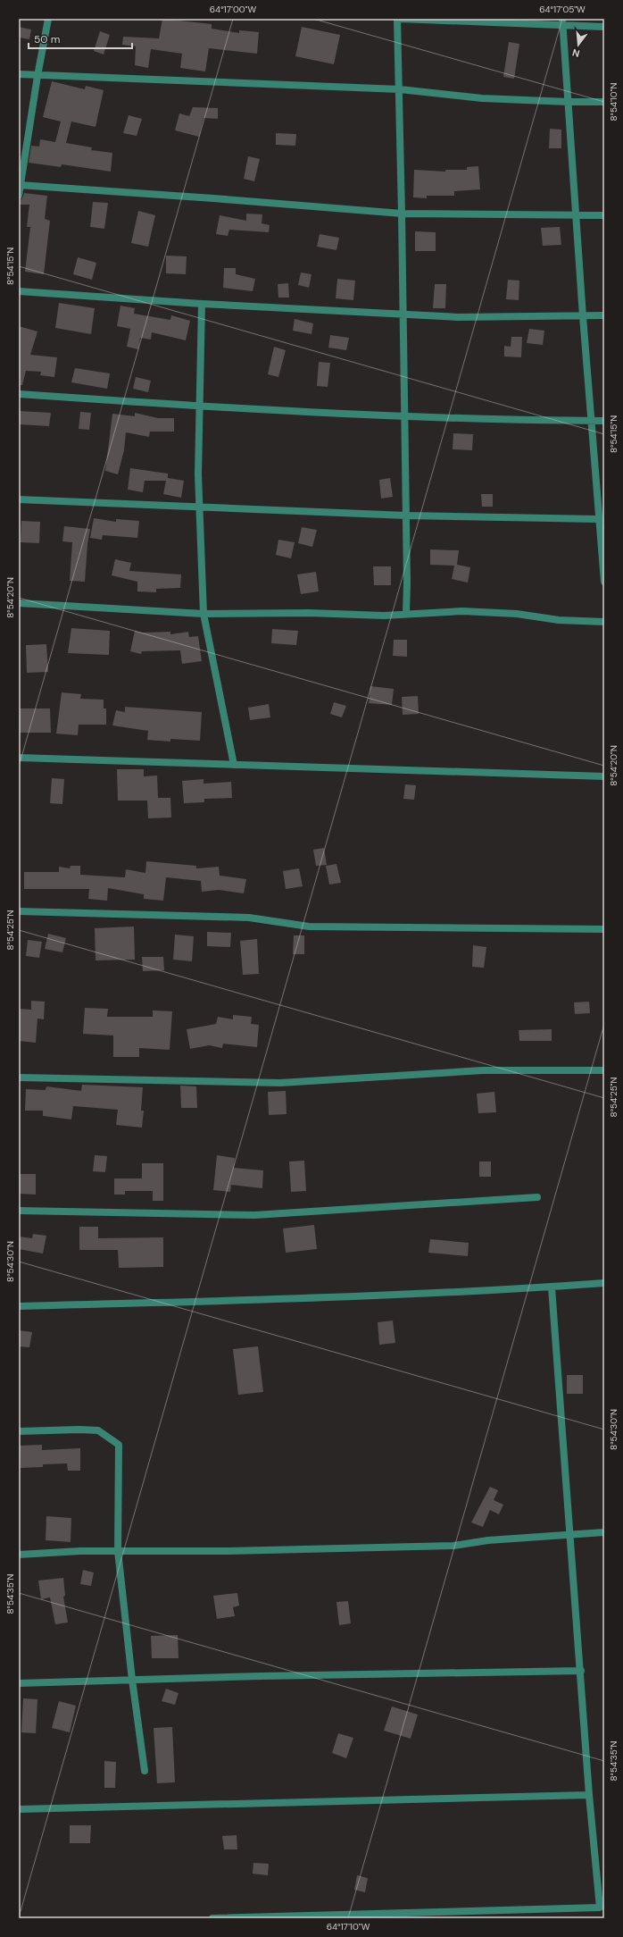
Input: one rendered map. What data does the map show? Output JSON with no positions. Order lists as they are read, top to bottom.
{
  "scale_bar": "50 m",
  "north": "bottom",
  "coordinates": [
    "64°17'00\"W",
    "64°17'05\"W",
    "8°54'10\"N",
    "8°54'15\"N",
    "8°54'20\"N",
    "8°54'25\"N",
    "8°54'30\"N",
    "8°54'35\"N",
    "64°17'10\"W"
  ]
}
